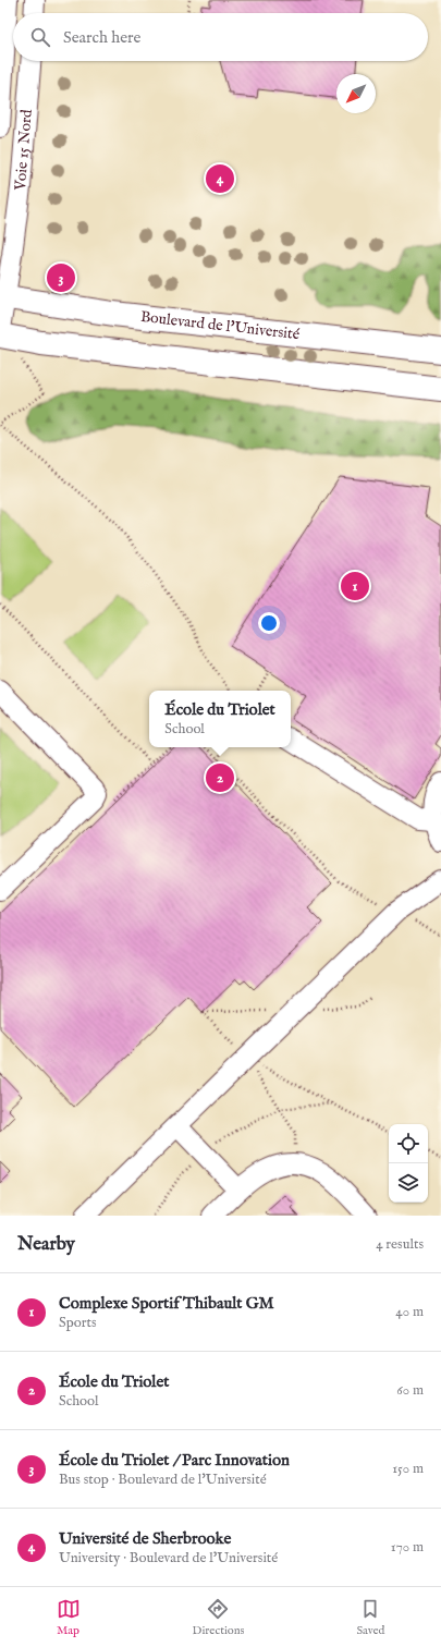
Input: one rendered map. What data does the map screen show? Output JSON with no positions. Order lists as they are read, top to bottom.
{
  "streets": {
    "main road": ["Boulevard de l'Université"],
    "street": ["Voie 15 Nord"]
  },
  "crossings": [
    ["Voie 15 Nord", "Boulevard de l'Université"]
  ],
  "north": "bottom left",
  "page": {
    "search": "Search here",
    "pins": [
      "4",
      "3",
      "1",
      "2"
    ],
    "popup": ["École du Triolet", "School"],
    "heading": ["Nearby", "4 results"],
    "list": [
      {
        "mark": "1",
        "name": "Complexe Sportif Thibault GM",
        "note": "Sports",
        "value": "40 m"
      },
      {
        "mark": "2",
        "name": "École du Triolet",
        "note": "School",
        "value": "60 m"
      },
      {
        "mark": "3",
        "name": "École du Triolet / Parc Innovation",
        "note": "Bus stop · Boulevard de l'Université",
        "value": "150 m"
      },
      {
        "mark": "4",
        "name": "Université de Sherbrooke",
        "note": "University · Boulevard de l'Université",
        "value": "170 m"
      }
    ],
    "nav": ["Map", "Directions", "Saved"]
  }
}
